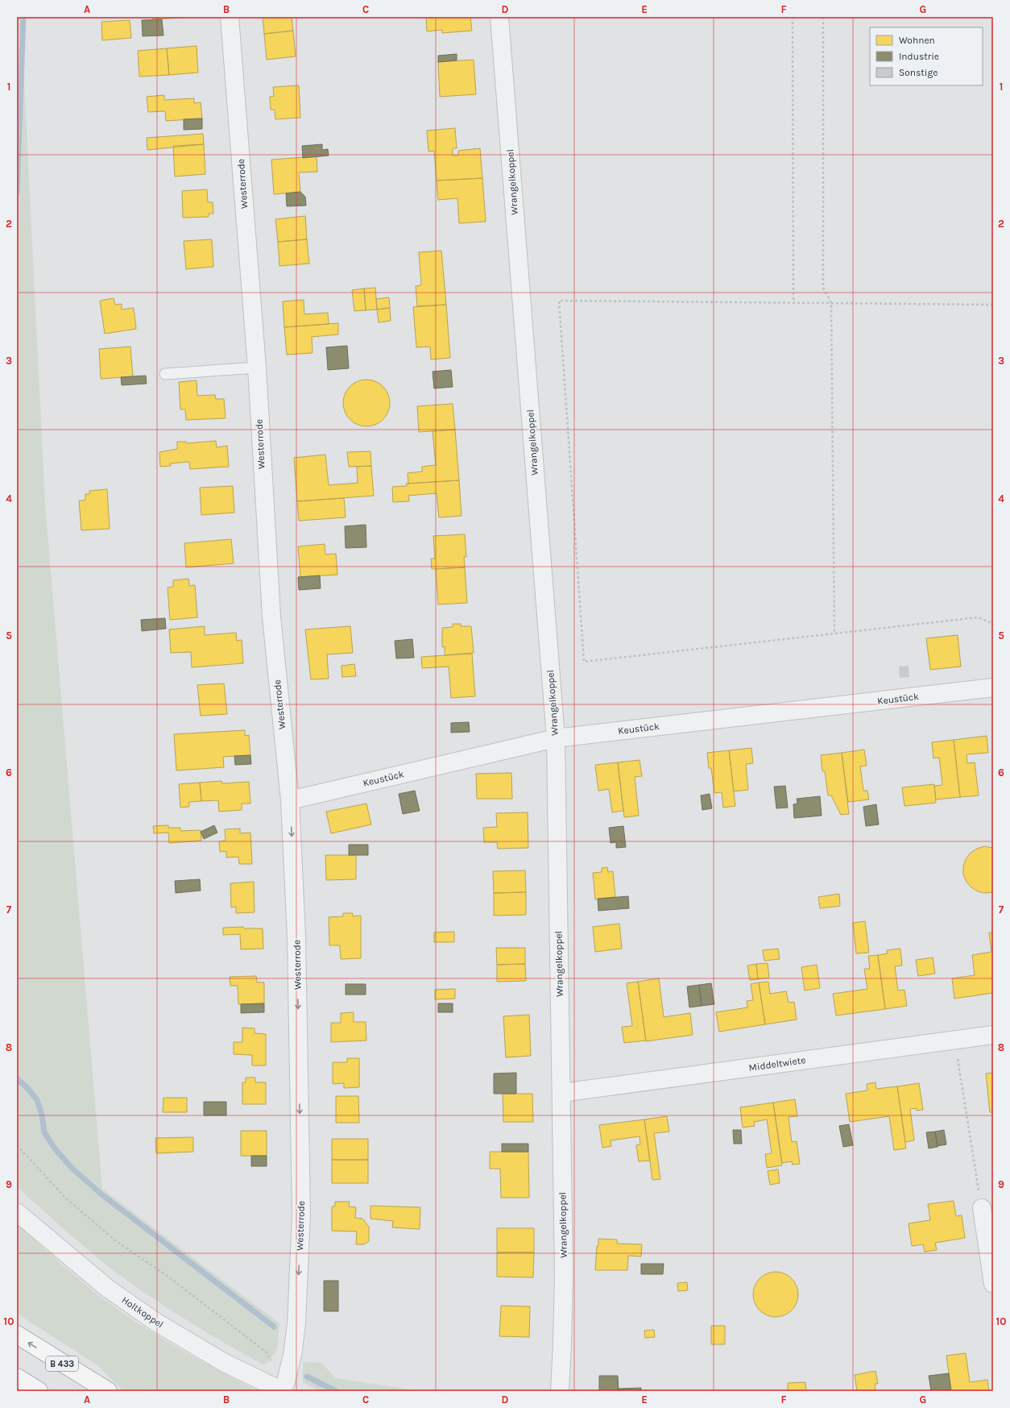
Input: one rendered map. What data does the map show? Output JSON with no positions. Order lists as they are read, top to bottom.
{
  "streets": {
    "highway": ["B 433"],
    "street": [
      "Wrangelkoppel",
      "Westerrode",
      "Keustück",
      "Middeltwiete",
      "Holtkoppel"
    ]
  },
  "crossings": [
    ["Wrangelkoppel", "Keustück"],
    ["Wrangelkoppel", "Middeltwiete"],
    ["Westerrode", "Keustück"],
    ["Westerrode", "Holtkoppel"]
  ],
  "one_way": ["Westerrode"],
  "legend": ["Wohnen", "Industrie", "Sonstige"],
  "grid": {
    "columns": [
      "A",
      "B",
      "C",
      "D",
      "E",
      "F",
      "G"
    ],
    "rows": [
      "1",
      "2",
      "3",
      "4",
      "5",
      "6",
      "7",
      "8",
      "9",
      "10"
    ]
  }
}
